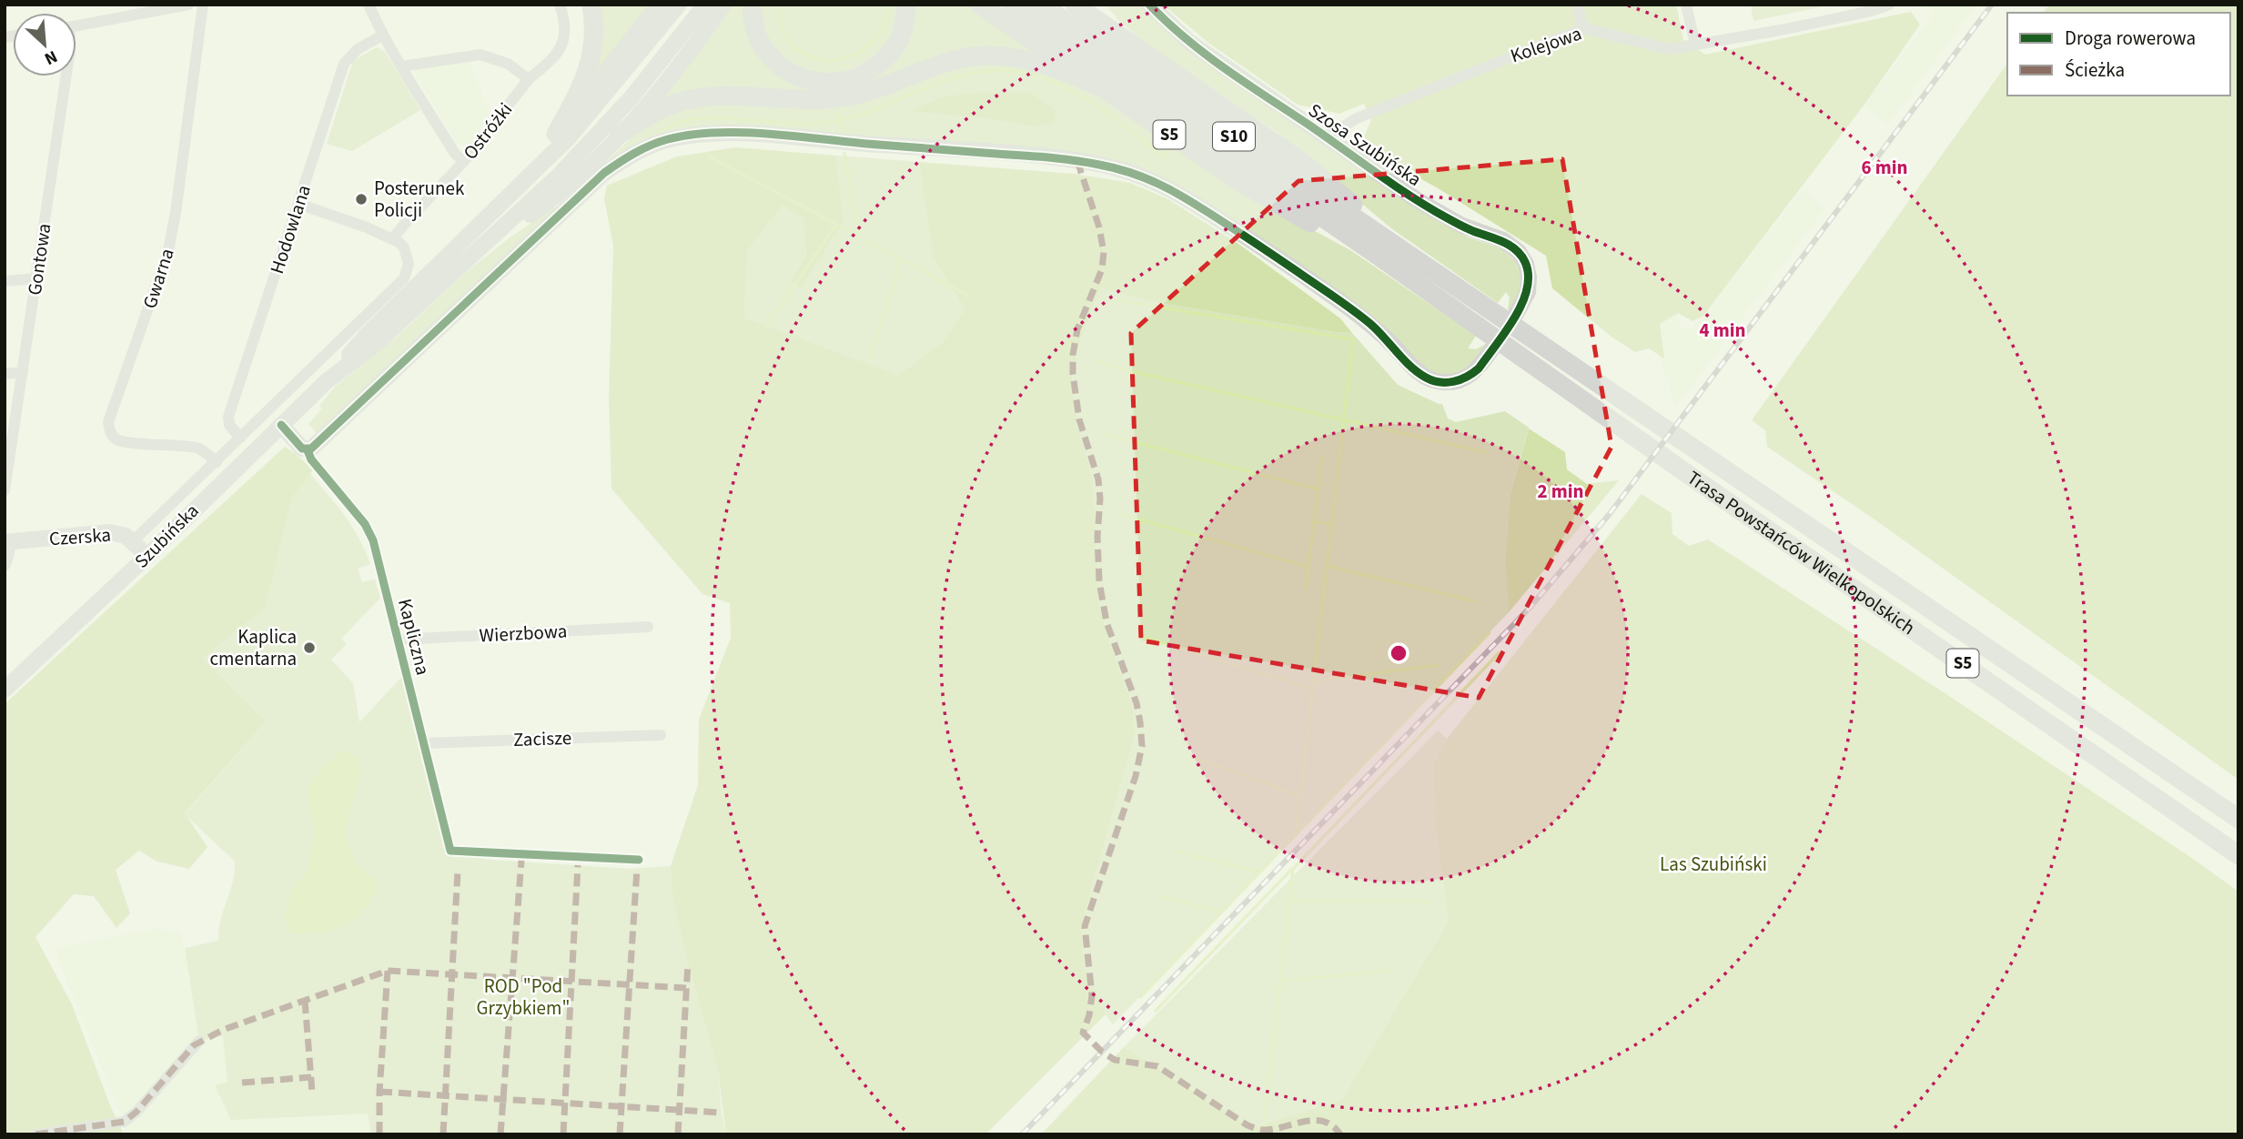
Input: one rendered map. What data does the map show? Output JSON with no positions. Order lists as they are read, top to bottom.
{
  "streets": {
    "highway": ["S5", "S10", "Trasa Powstańców Wielkopolskich"],
    "main road": ["Szosa Szubińska", "Szubińska", "Czerska"],
    "street": [
      "Kolejowa",
      "Ostróżki",
      "Hodowlana",
      "Gontowa",
      "Gwarna",
      "Wierzbowa",
      "Kapliczna",
      "Zacisze"
    ]
  },
  "crossings": [
    ["Kolejowa", "Szosa Szubińska"],
    ["Ostróżki", "Szubińska"],
    ["S5", "S10"],
    ["S5", "Trasa Powstańców Wielkopolskich"],
    ["S10", "Trasa Powstańców Wielkopolskich"],
    ["Hodowlana", "Szubińska"],
    ["Gwarna", "Szubińska"],
    ["Szubińska", "Czerska"],
    ["Wierzbowa", "Kapliczna"],
    ["Kapliczna", "Zacisze"]
  ],
  "parks": ["Las Szubiński", "ROD \"Pod Grzybkiem\""],
  "places": ["Posterunek Policji", "Kaplica cmentarna"],
  "legend": ["Droga rowerowa", "Ścieżka"],
  "north": "bottom right",
  "rings": ["6 min", "4 min", "2 min"]
}
